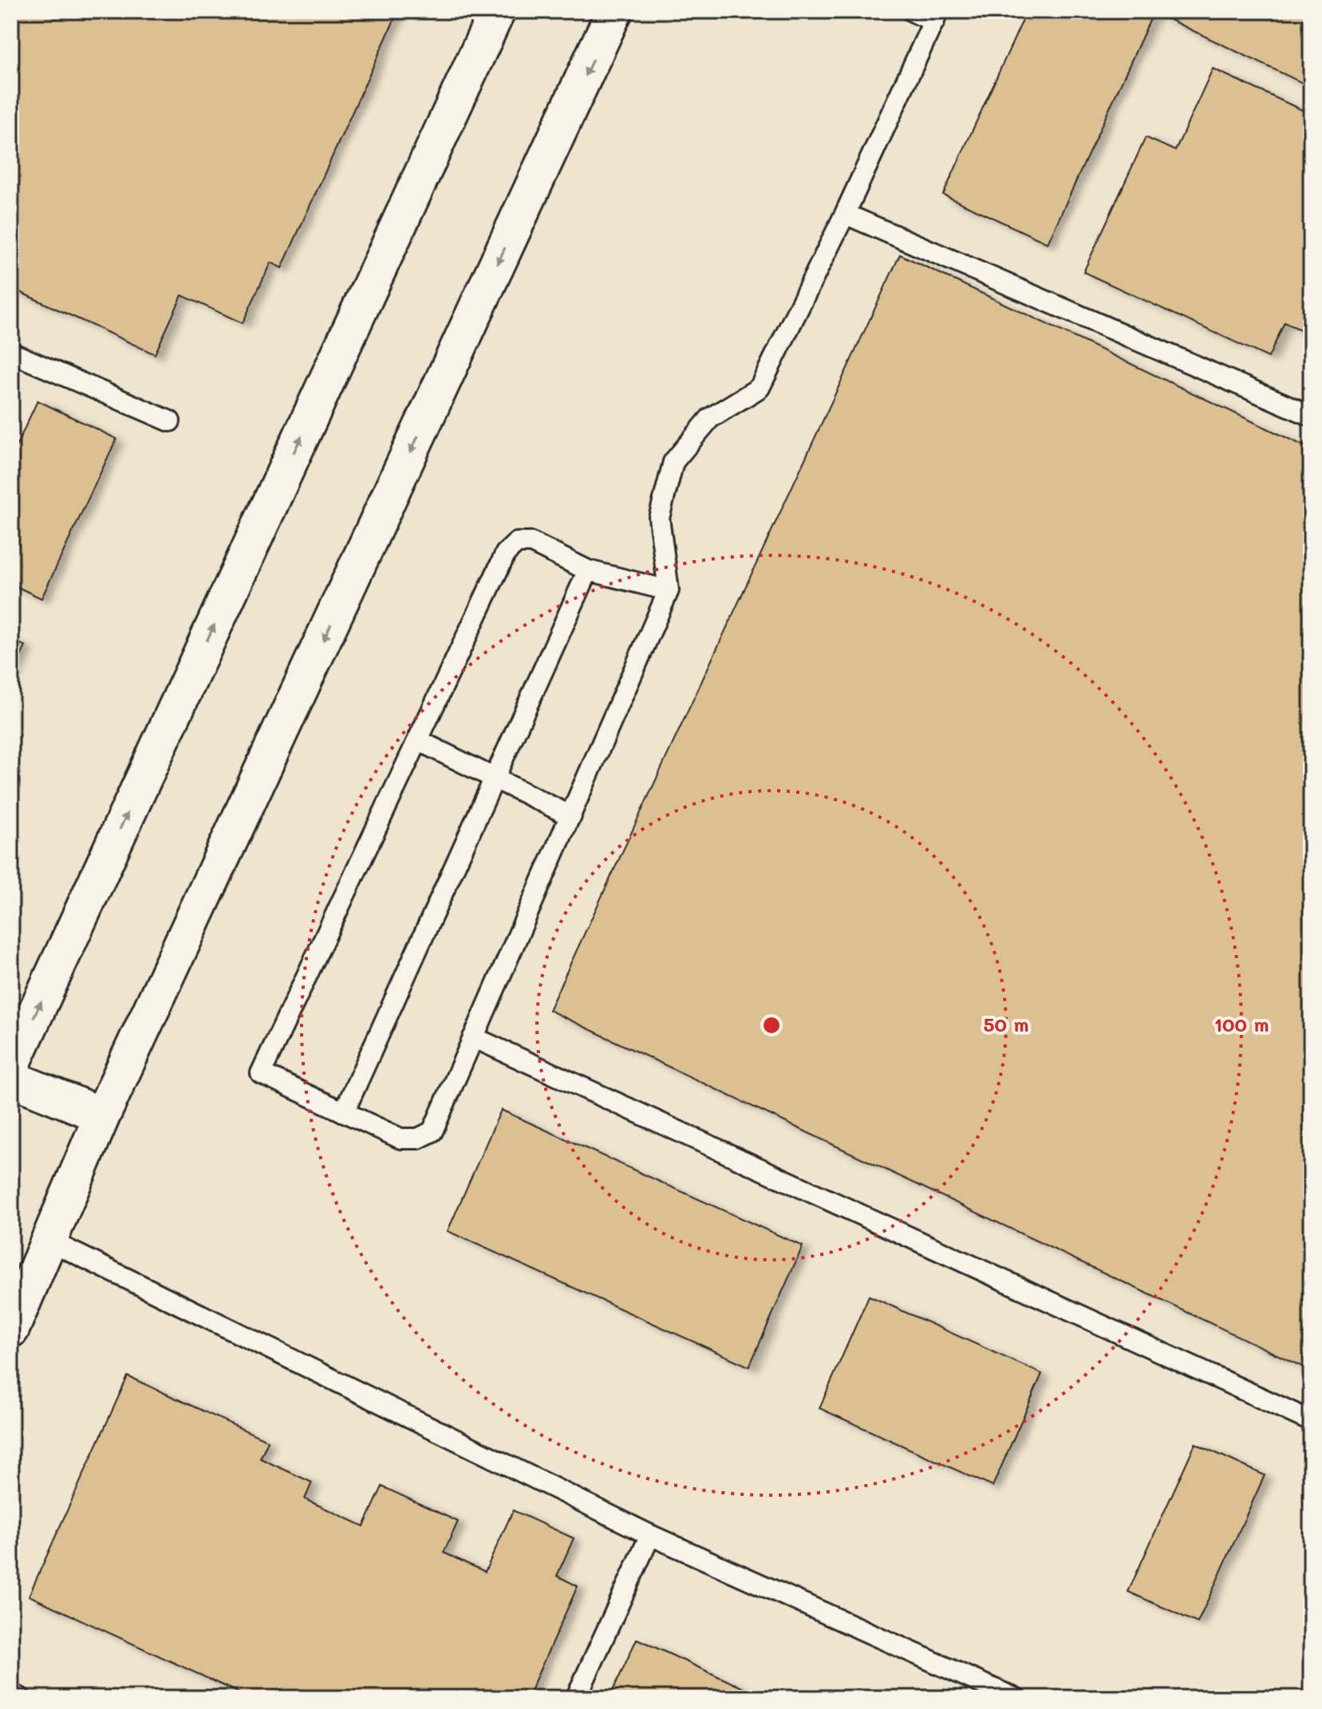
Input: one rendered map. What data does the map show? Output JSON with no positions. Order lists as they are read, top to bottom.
{
  "rings": ["50 m", "100 m"]
}
